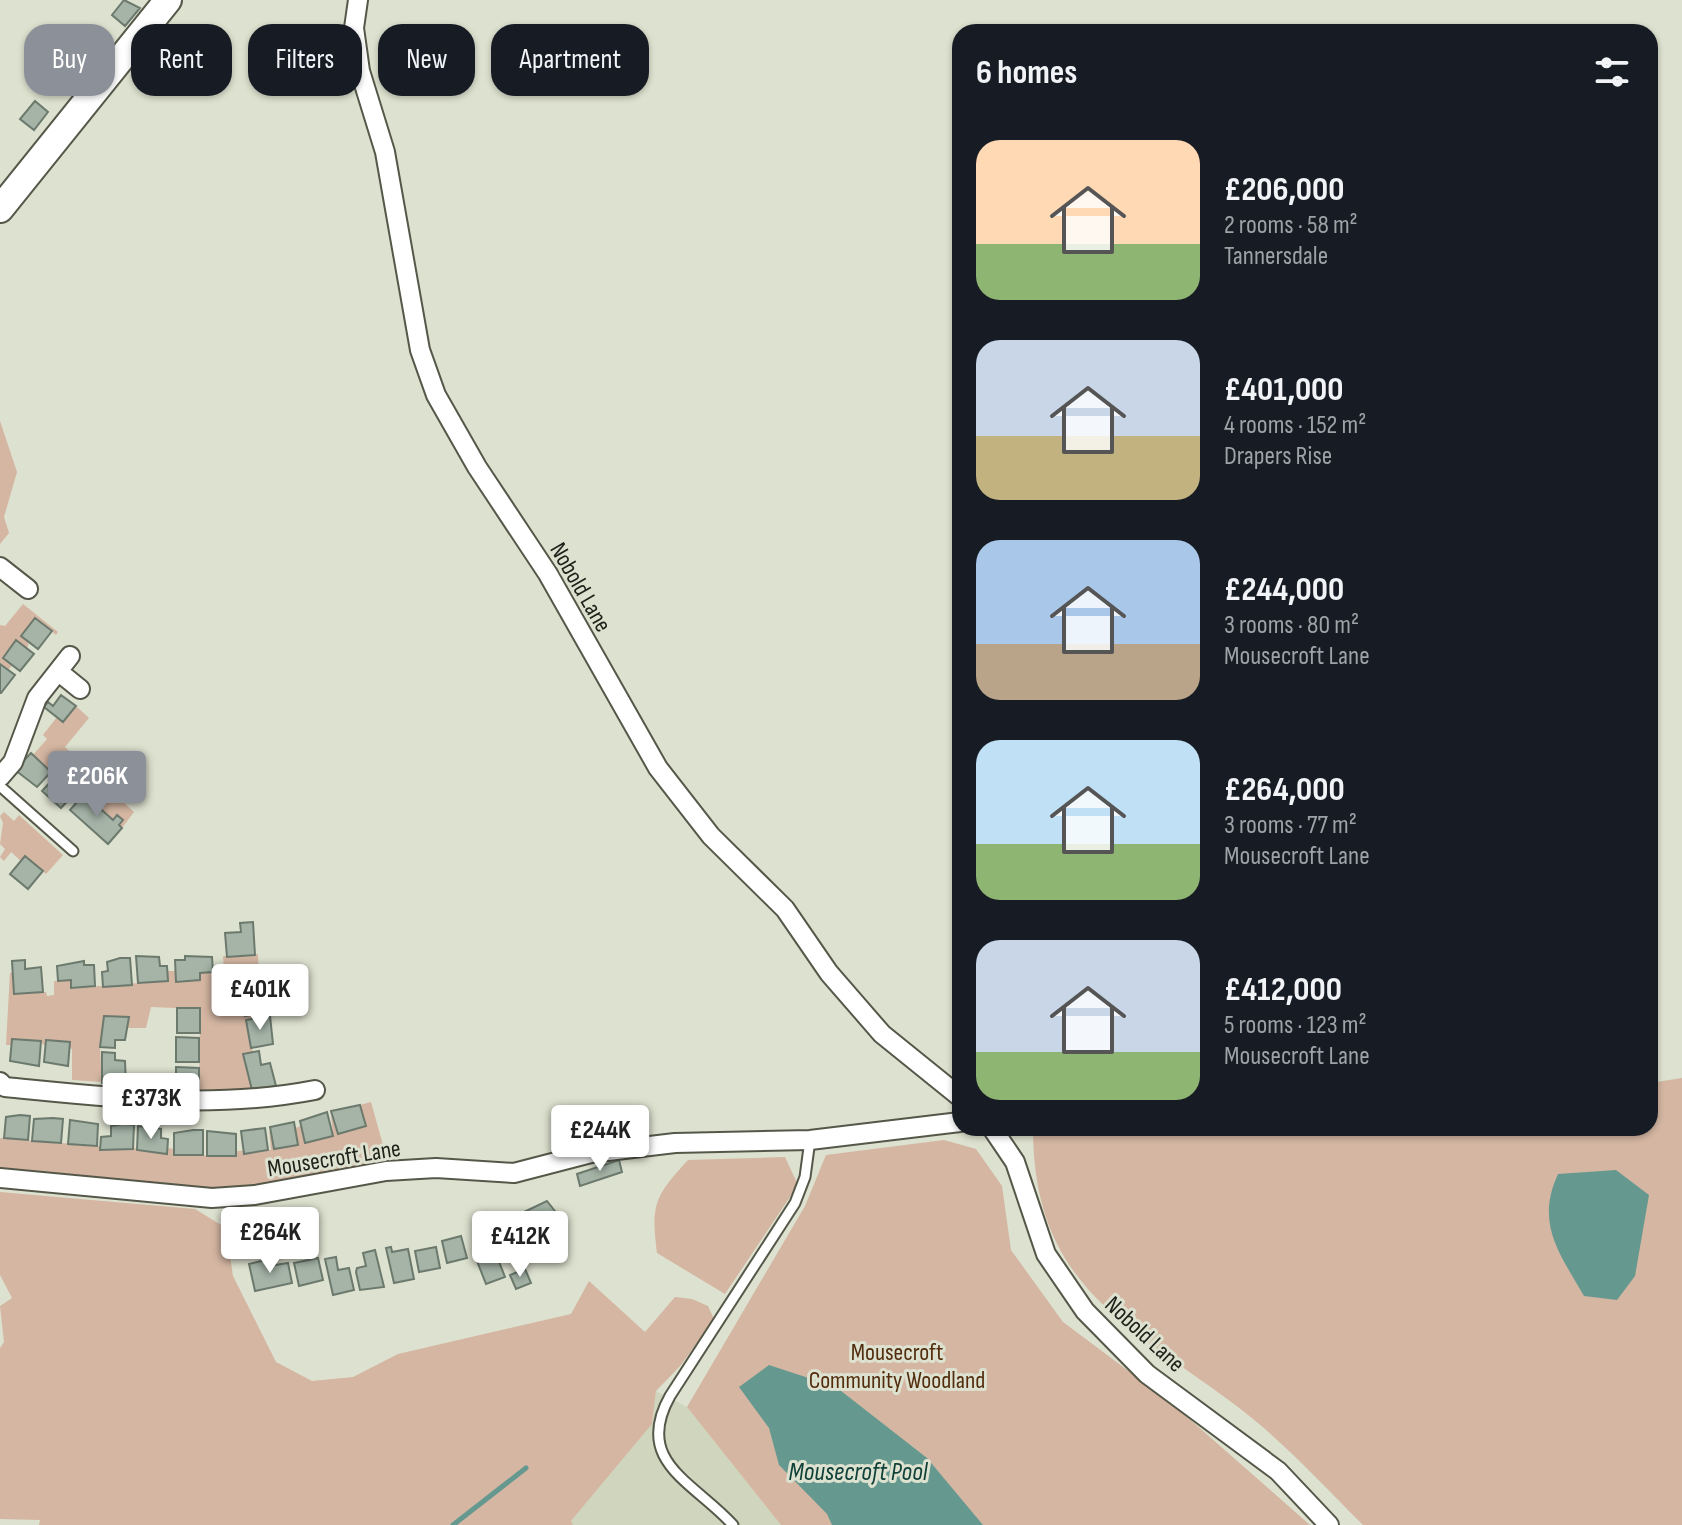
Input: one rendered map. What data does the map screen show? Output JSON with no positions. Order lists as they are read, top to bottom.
{
  "streets": {
    "street": ["Nobold Lane", "Mousecroft Lane"]
  },
  "water": ["Mousecroft Pool"],
  "parks": ["Mousecroft Community Woodland"],
  "page": {
    "chip": [
      "Buy",
      "Rent",
      "Filters",
      "New",
      "Apartment"
    ],
    "heading": "6 homes",
    "list": [
      {
        "name": "£206,000",
        "note": "2 rooms · 58 m² · Tannersdale"
      },
      {
        "name": "£401,000",
        "note": "4 rooms · 152 m² · Drapers Rise"
      },
      {
        "name": "£244,000",
        "note": "3 rooms · 80 m² · Mousecroft Lane"
      },
      {
        "name": "£264,000",
        "note": "3 rooms · 77 m² · Mousecroft Lane"
      },
      {
        "name": "£412,000",
        "note": "5 rooms · 123 m² · Mousecroft Lane"
      }
    ],
    "price": [
      "£206K",
      "£401K",
      "£373K",
      "£244K",
      "£264K",
      "£412K"
    ]
  }
}
